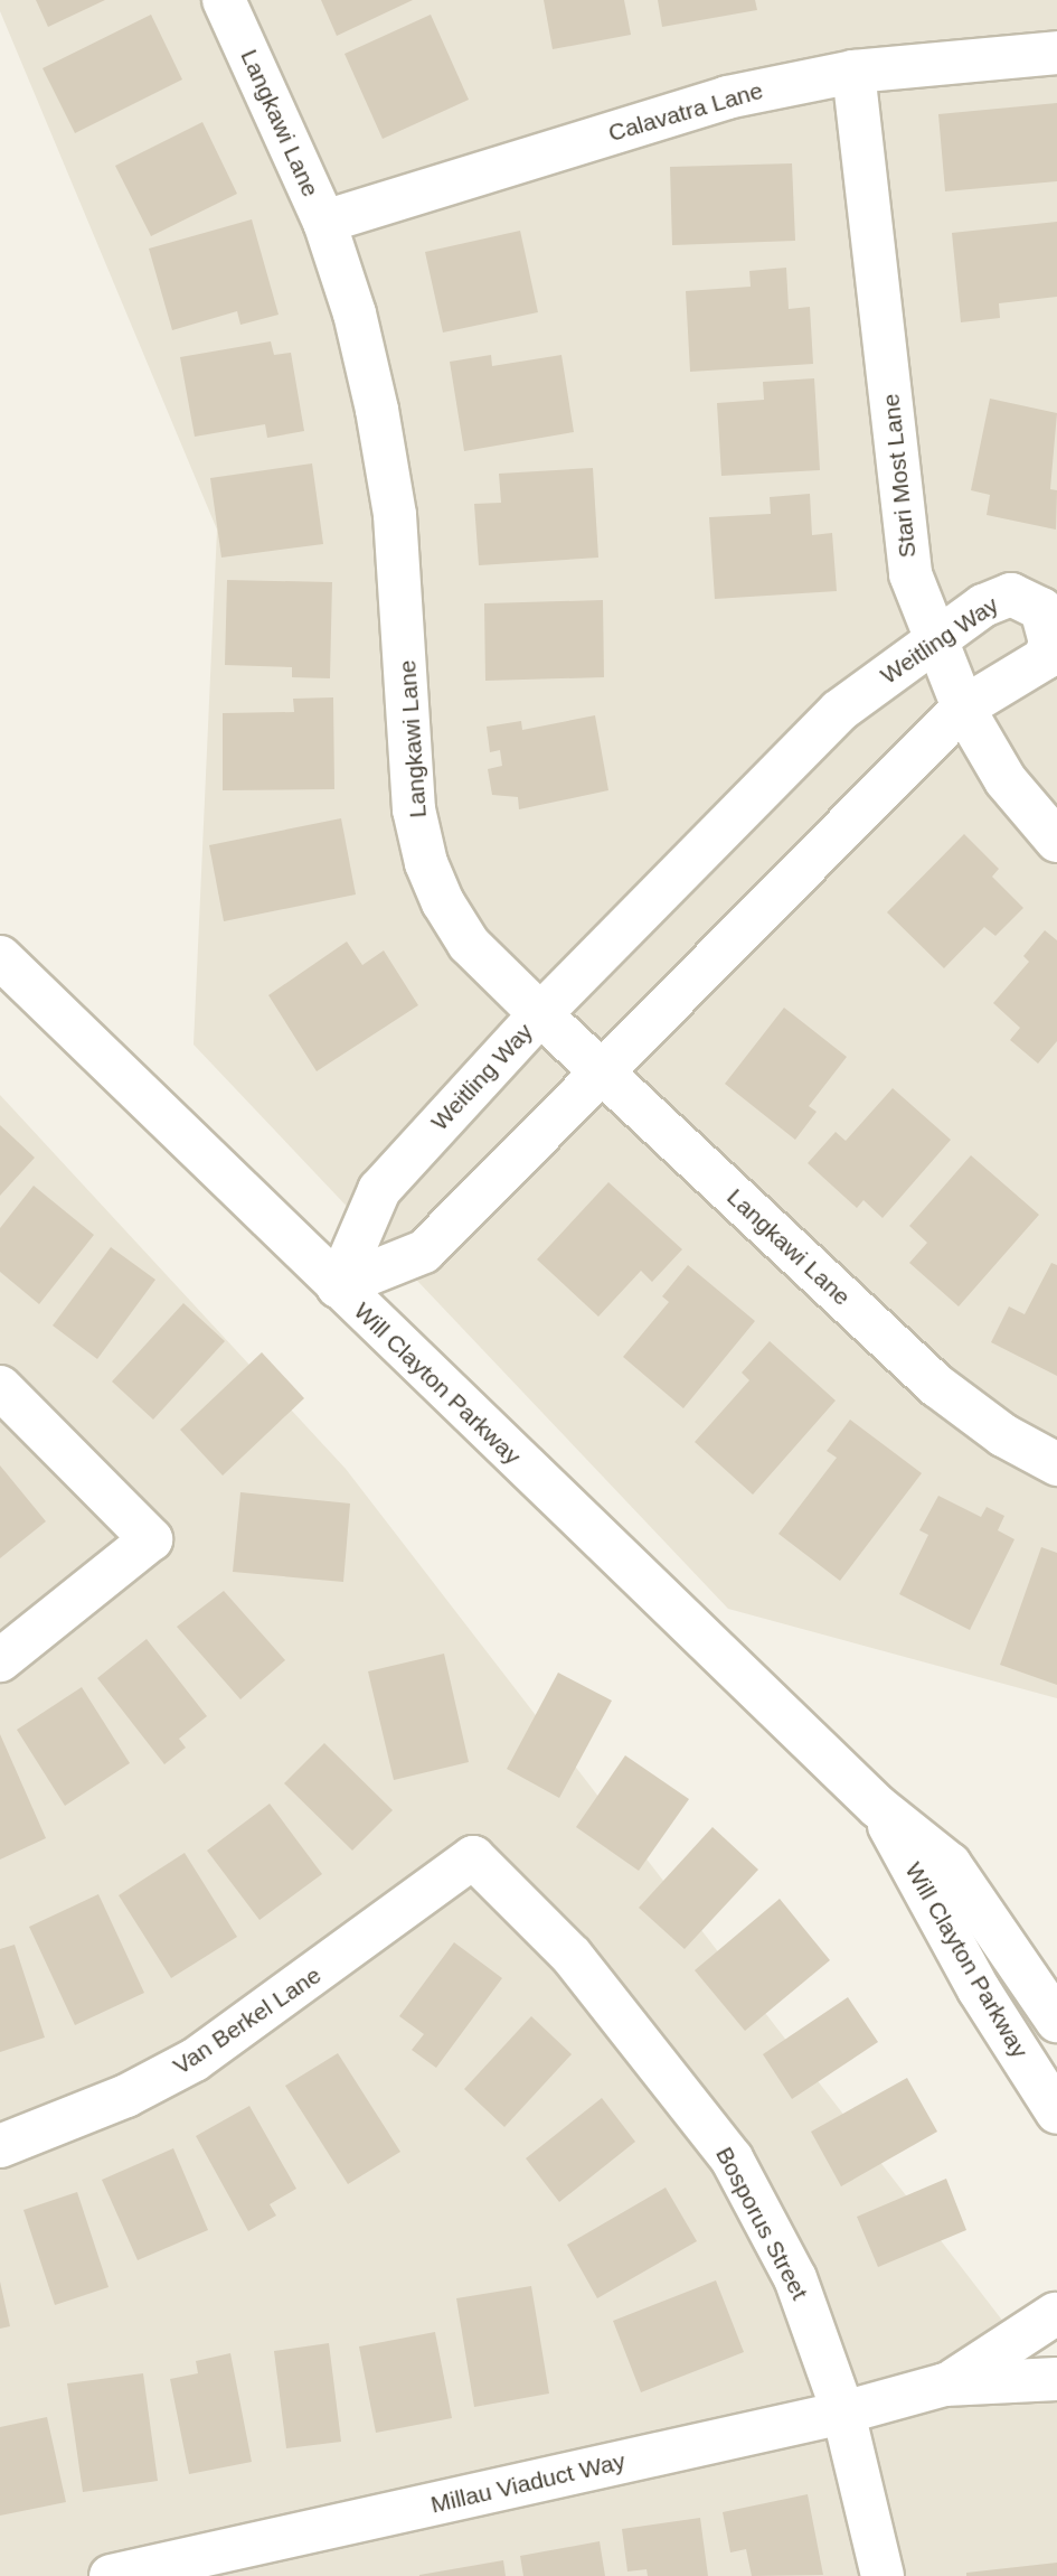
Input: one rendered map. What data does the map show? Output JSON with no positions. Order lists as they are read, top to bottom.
{
  "streets": {
    "street": [
      "Calavatra Lane",
      "Langkawi Lane",
      "Stari Most Lane",
      "Weitling Way",
      "Will Clayton Parkway",
      "Van Berkel Lane",
      "Bosporus Street",
      "Millau Viaduct Way"
    ]
  },
  "crossings": [
    ["Calavatra Lane", "Langkawi Lane"],
    ["Calavatra Lane", "Stari Most Lane"],
    ["Langkawi Lane", "Weitling Way"],
    ["Stari Most Lane", "Weitling Way"],
    ["Weitling Way", "Will Clayton Parkway"],
    ["Van Berkel Lane", "Bosporus Street"],
    ["Bosporus Street", "Millau Viaduct Way"]
  ]
}
